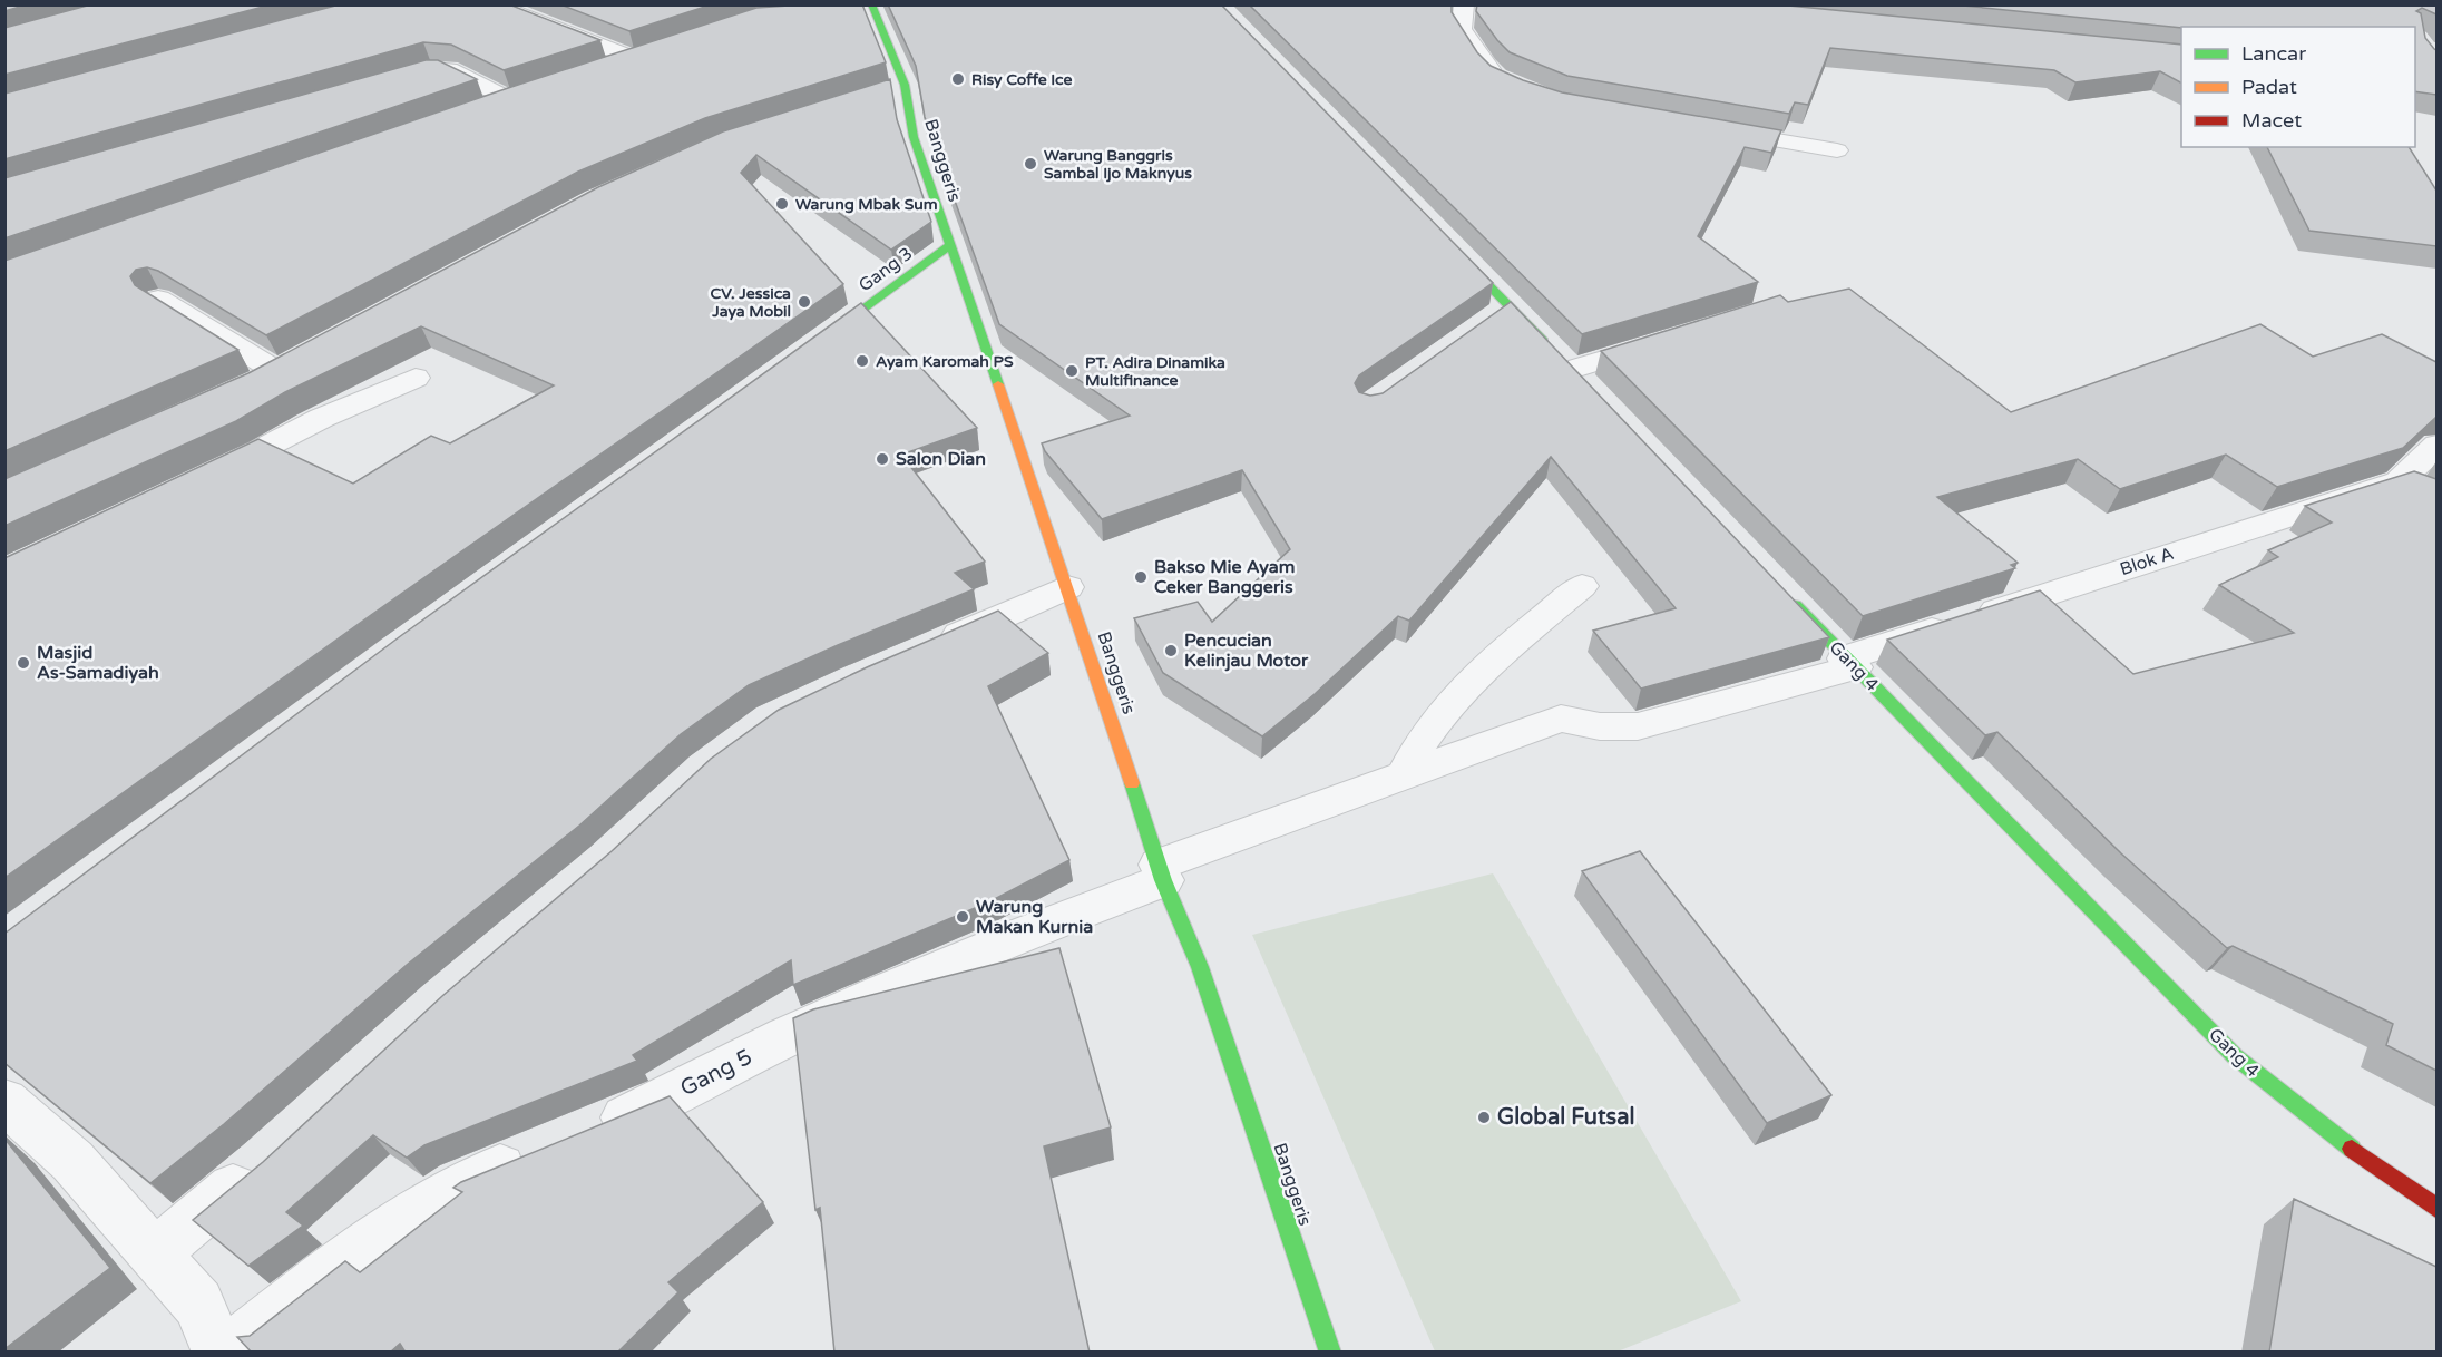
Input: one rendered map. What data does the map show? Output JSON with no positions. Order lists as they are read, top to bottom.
{
  "streets": {
    "street": [
      "Banggeris",
      "Gang 3",
      "Blok A",
      "Gang 4",
      "Gang 5"
    ]
  },
  "crossings": [
    ["Banggeris", "Gang 3"],
    ["Banggeris", "Gang 5"],
    ["Blok A", "Gang 4"]
  ],
  "places": [
    "Risy Coffe Ice",
    "Warung Banggris Sambal Ijo Maknyus",
    "Warung Mbak Sum",
    "CV. Jessica Jaya Mobil",
    "Ayam Karomah PS",
    "PT. Adira Dinamika Multifinance",
    "Salon Dian",
    "Bakso Mie Ayam Ceker Banggeris",
    "Pencucian Kelinjau Motor",
    "Masjid As-Samadiyah",
    "Warung Makan Kurnia",
    "Global Futsal"
  ],
  "legend": ["Lancar", "Padat", "Macet"]
}
